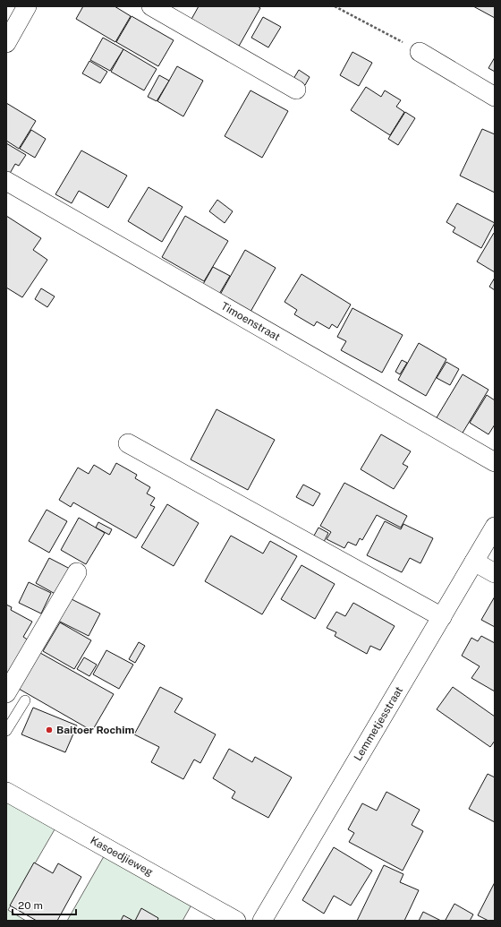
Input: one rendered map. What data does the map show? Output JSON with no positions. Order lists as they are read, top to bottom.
{
  "streets": {
    "street": ["Timoenstraat", "Lemmetjesstraat", "Kasoedjieweg"]
  },
  "places": ["Baitoer Rochim"],
  "scale_bar": "20 m"
}
